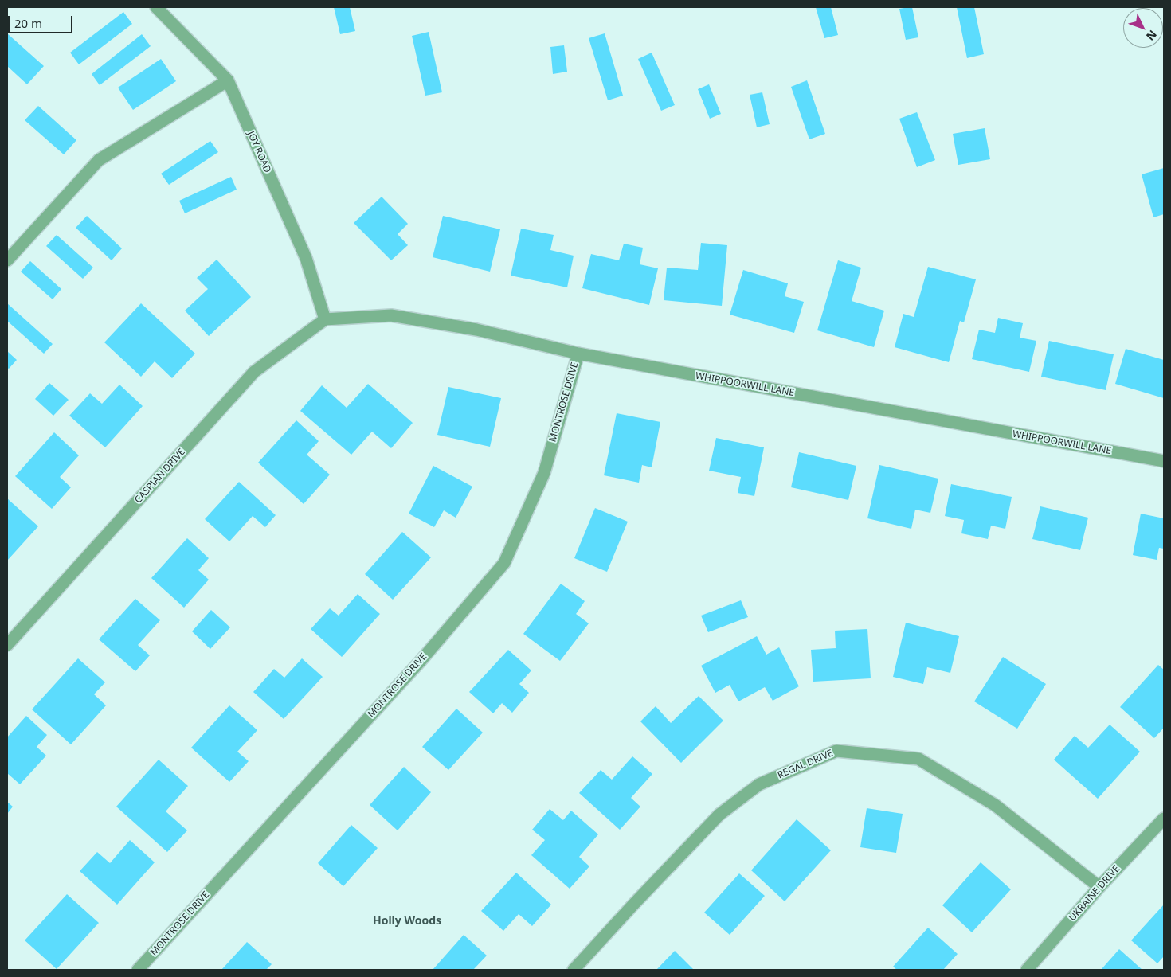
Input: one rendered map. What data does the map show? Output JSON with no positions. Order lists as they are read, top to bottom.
{
  "streets": {
    "street": [
      "JOY ROAD",
      "WHIPPOORWILL LANE",
      "MONTROSE DRIVE",
      "CASPIAN DRIVE",
      "REGAL DRIVE",
      "UKRAINE DRIVE"
    ]
  },
  "crossings": [
    ["JOY ROAD", "WHIPPOORWILL LANE"],
    ["JOY ROAD", "CASPIAN DRIVE"],
    ["WHIPPOORWILL LANE", "MONTROSE DRIVE"],
    ["WHIPPOORWILL LANE", "CASPIAN DRIVE"],
    ["REGAL DRIVE", "UKRAINE DRIVE"]
  ],
  "districts": ["Holly Woods"],
  "scale_bar": "20 m",
  "north": "bottom right"
}
